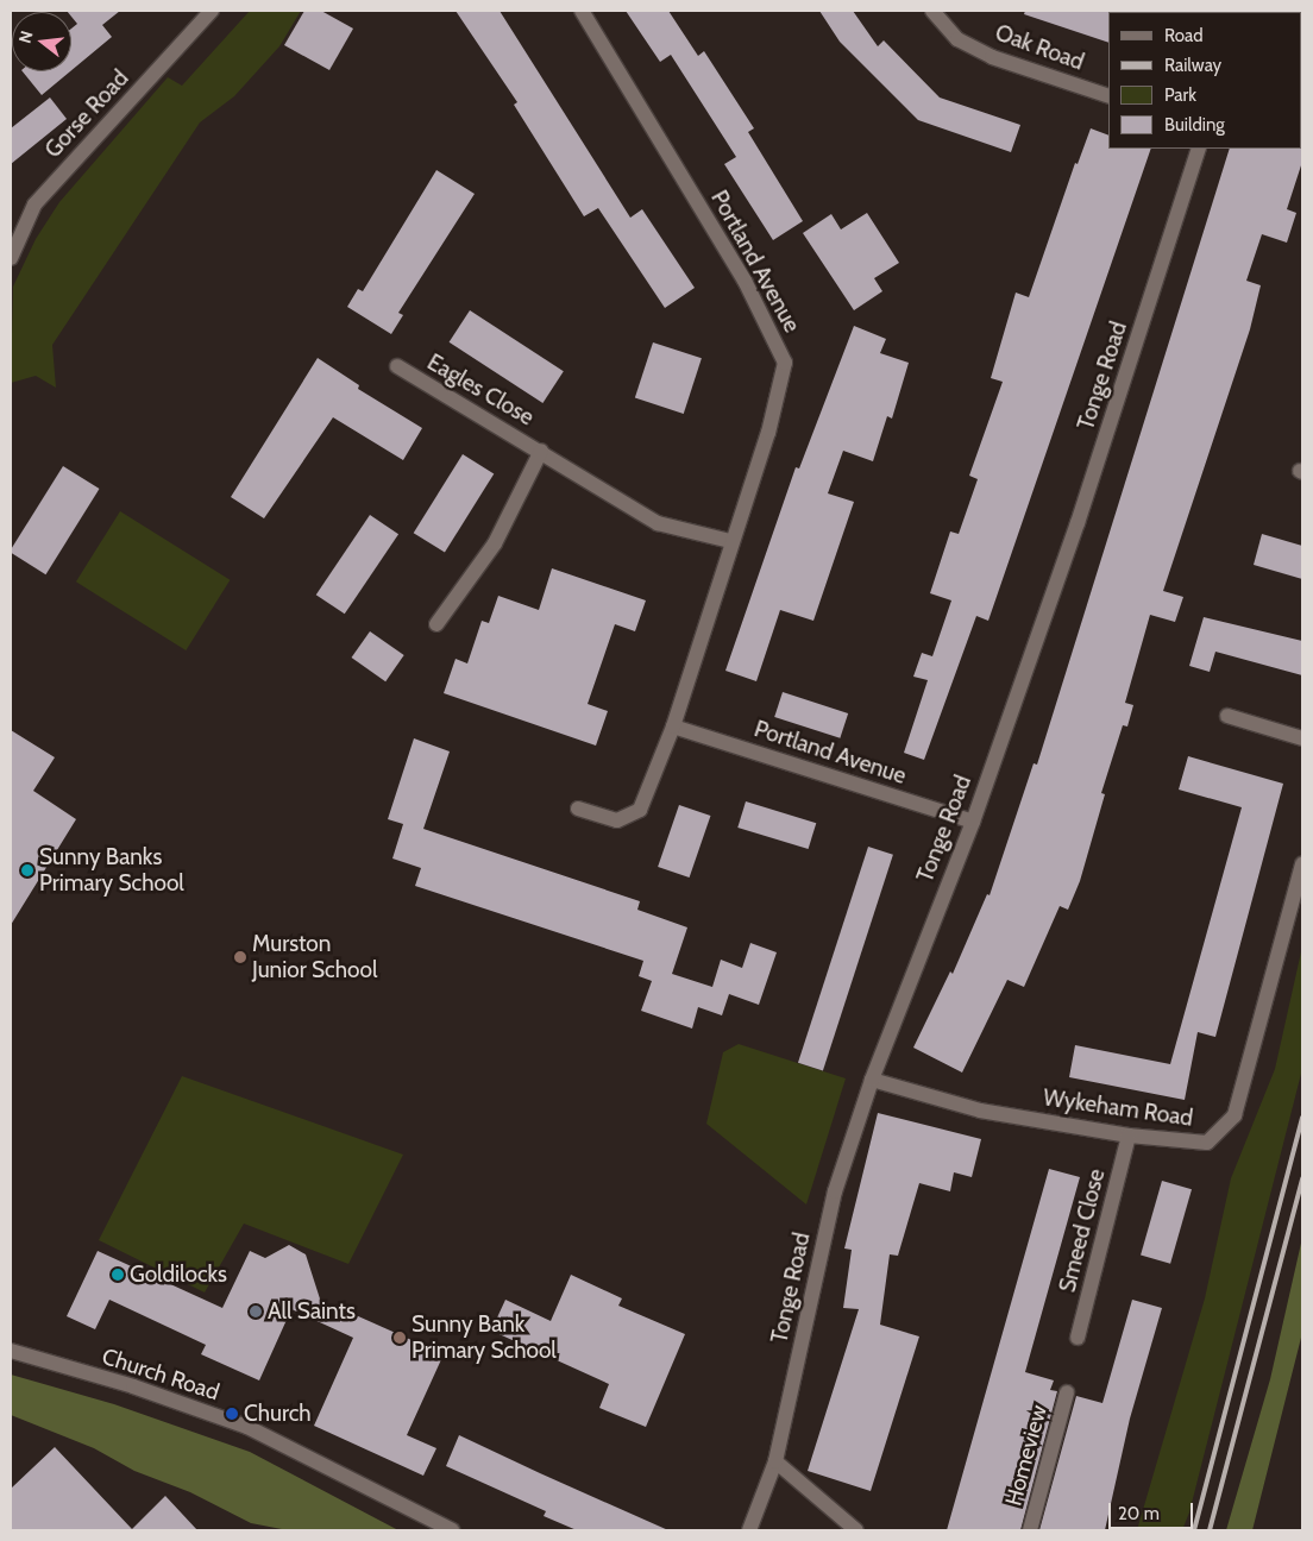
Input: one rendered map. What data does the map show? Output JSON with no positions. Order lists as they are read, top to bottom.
{
  "streets": {
    "street": [
      "Oak Road",
      "Gorse Road",
      "Portland Avenue",
      "Tonge Road",
      "Eagles Close",
      "Wykeham Road",
      "Smeed Close",
      "Church Road",
      "Homeview"
    ]
  },
  "crossings": [
    ["Portland Avenue", "Tonge Road"],
    ["Portland Avenue", "Eagles Close"],
    ["Tonge Road", "Wykeham Road"],
    ["Wykeham Road", "Smeed Close"]
  ],
  "places": [
    "Sunny Banks Primary School",
    "Murston Junior School",
    "Goldilocks",
    "All Saints",
    "Sunny Bank Primary School",
    "Church"
  ],
  "legend": [
    "Road",
    "Railway",
    "Park",
    "Building"
  ],
  "scale_bar": "20 m",
  "north": "left"
}
